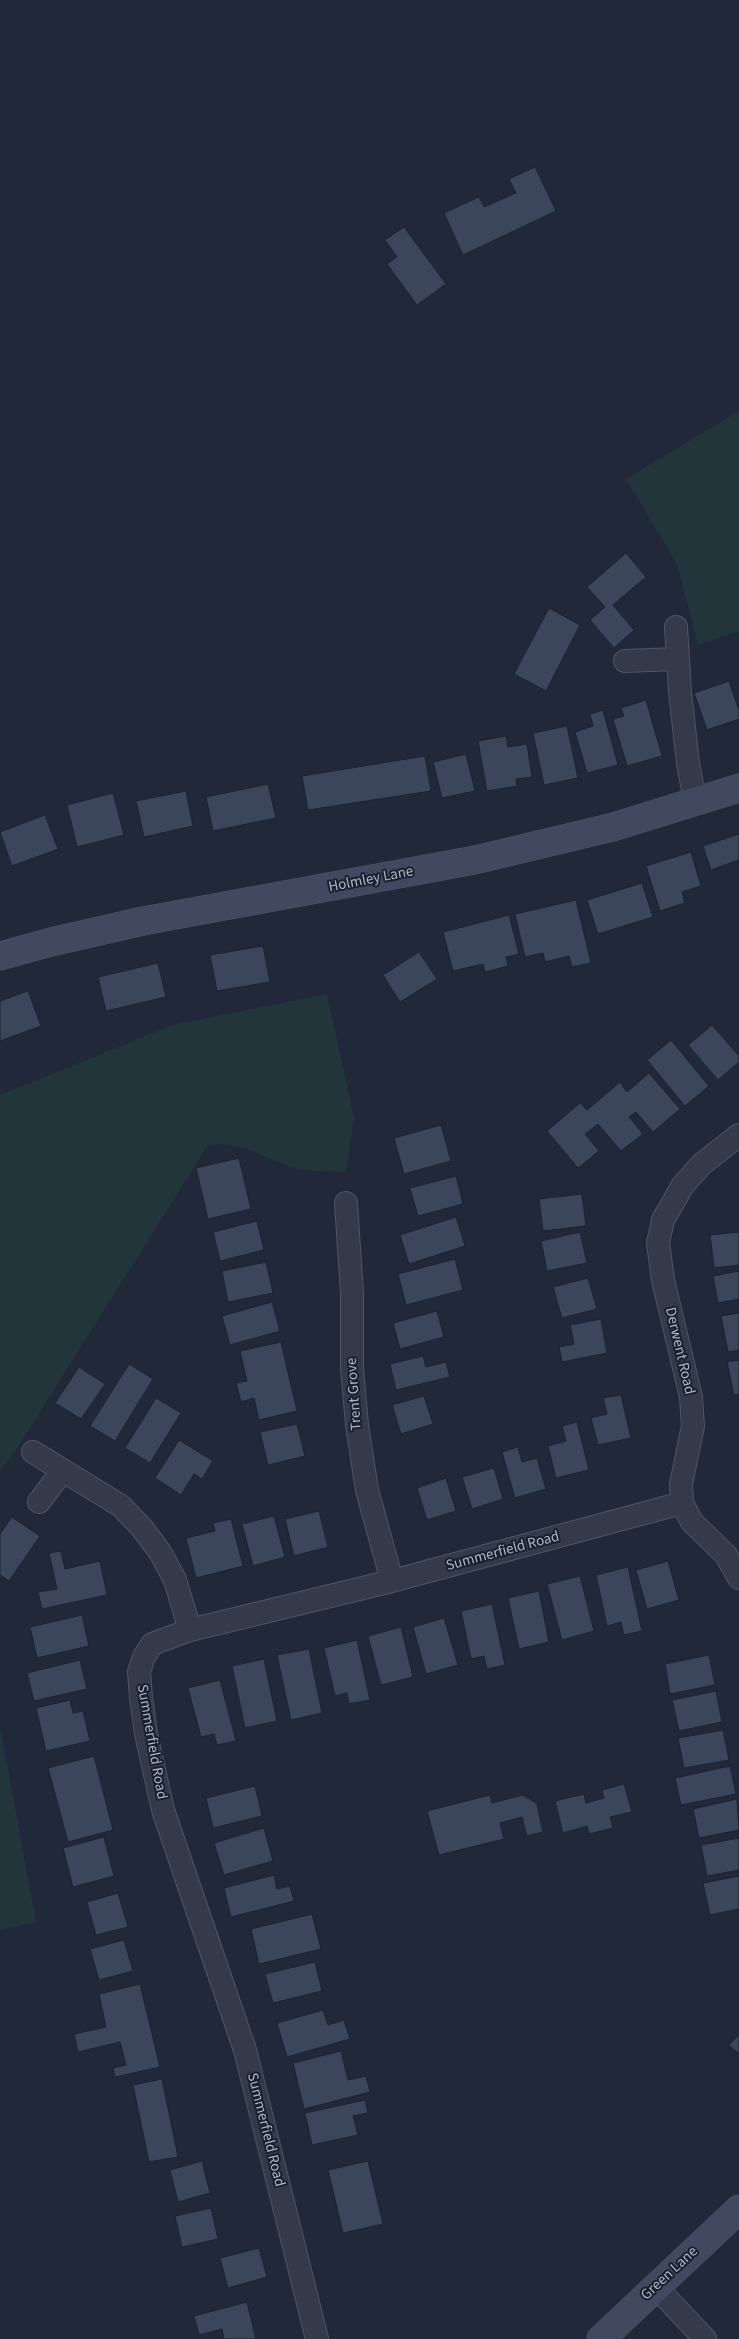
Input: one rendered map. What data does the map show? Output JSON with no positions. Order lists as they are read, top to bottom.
{
  "streets": {
    "main road": ["Holmley Lane", "Green Lane"],
    "street": ["Derwent Road", "Trent Grove", "Summerfield Road"]
  },
  "crossings": [
    ["Derwent Road", "Summerfield Road"],
    ["Trent Grove", "Summerfield Road"]
  ]
}
